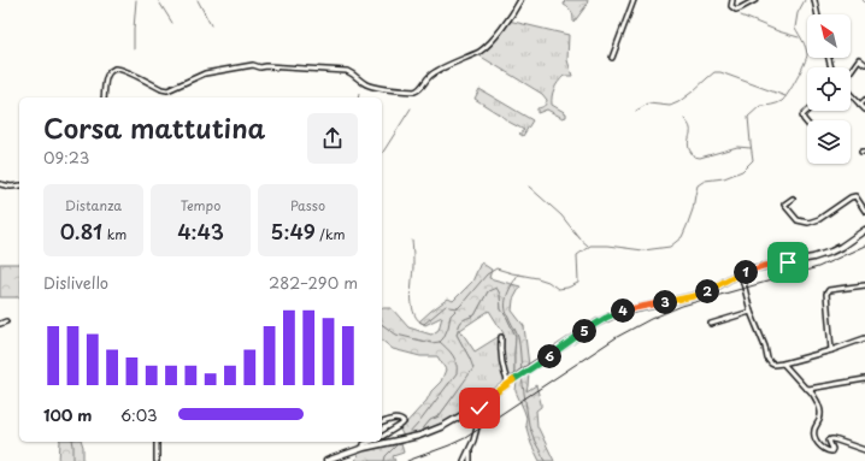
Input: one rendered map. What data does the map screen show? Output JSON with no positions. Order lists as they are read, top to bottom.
{
  "north": "top left",
  "page": {
    "heading": ["Corsa mattutina", "09:23"],
    "stats": [
      ["Distanza", "0.81 km"],
      ["Tempo", "4:43"],
      ["Passo", "5:49 /km"]
    ],
    "pins": [
      "1",
      "2",
      "3",
      "4",
      "5",
      "6"
    ],
    "chart": ["Dislivello", "282–290 m"],
    "list": [
      {
        "name": "100 m",
        "note": "6:03"
      }
    ]
  }
}
